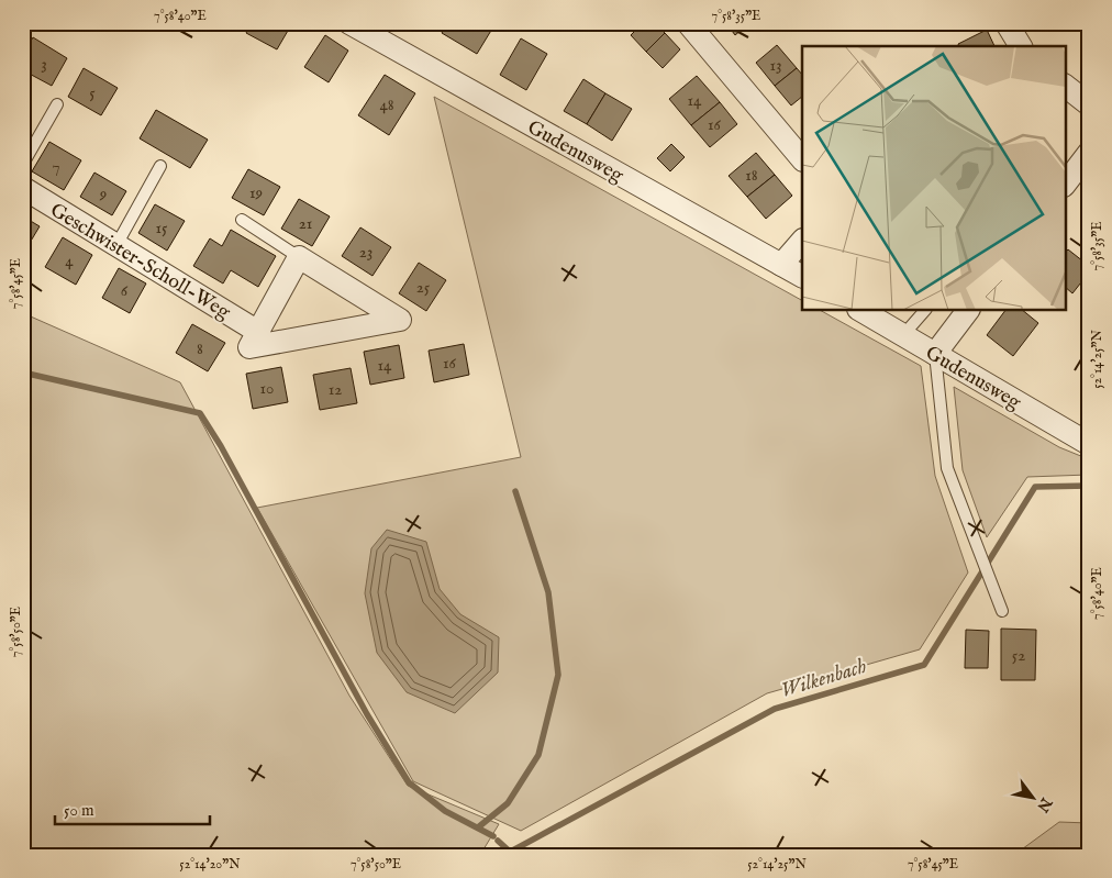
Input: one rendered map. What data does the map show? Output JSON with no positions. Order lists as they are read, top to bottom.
{
  "streets": {
    "street": ["Gudenusweg", "Geschwister-Scholl-Weg"]
  },
  "water": ["Wilkenbach"],
  "house_numbers": [
    "3",
    "13",
    "5",
    "14",
    "48",
    "16",
    "7",
    "18",
    "19",
    "9",
    "21",
    "15",
    "23",
    "4",
    "25",
    "6",
    "8",
    "16",
    "14",
    "10",
    "12",
    "52"
  ],
  "scale_bar": "50 m",
  "north": "bottom right",
  "coordinates": [
    "7°58'40\"E",
    "7°58'35\"E",
    "7°58'45\"E",
    "52°14'25\"N",
    "7°58'50\"E",
    "52°14'20\"N"
  ]
}
